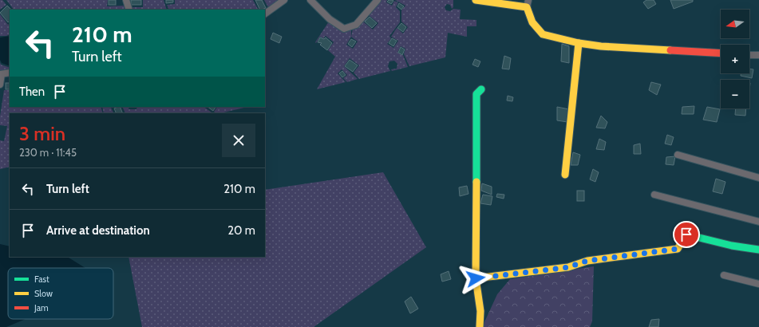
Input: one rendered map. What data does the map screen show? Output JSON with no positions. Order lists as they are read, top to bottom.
{
  "legend": ["Fast", "Slow", "Jam"],
  "north": "left",
  "page": {
    "map_buttons": ["+", "−"],
    "turn": ["210 m", "Turn left"],
    "then": "Then",
    "heading": ["3 min", "230 m · 11:45"],
    "list": [
      {
        "name": "Turn left",
        "value": "210 m"
      },
      {
        "name": "Arrive at destination",
        "value": "20 m"
      }
    ]
  }
}
